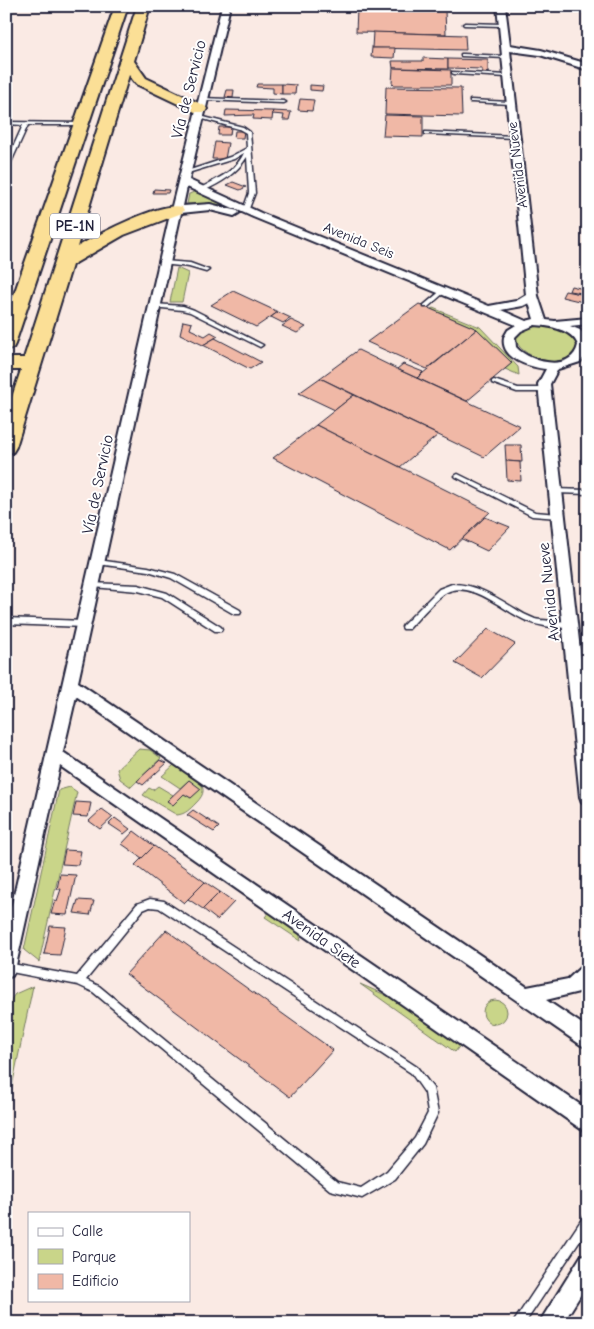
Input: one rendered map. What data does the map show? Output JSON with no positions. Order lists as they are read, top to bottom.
{
  "streets": {
    "highway": ["PE-1N"],
    "street": [
      "Vía de Servicio",
      "Avenida Nueve",
      "Avenida Seis",
      "Avenida Siete"
    ]
  },
  "crossings": [
    ["Vía de Servicio", "Avenida Seis"],
    ["Vía de Servicio", "Avenida Siete"],
    ["Avenida Nueve", "Avenida Seis"]
  ],
  "legend": ["Calle", "Parque", "Edificio"]
}
